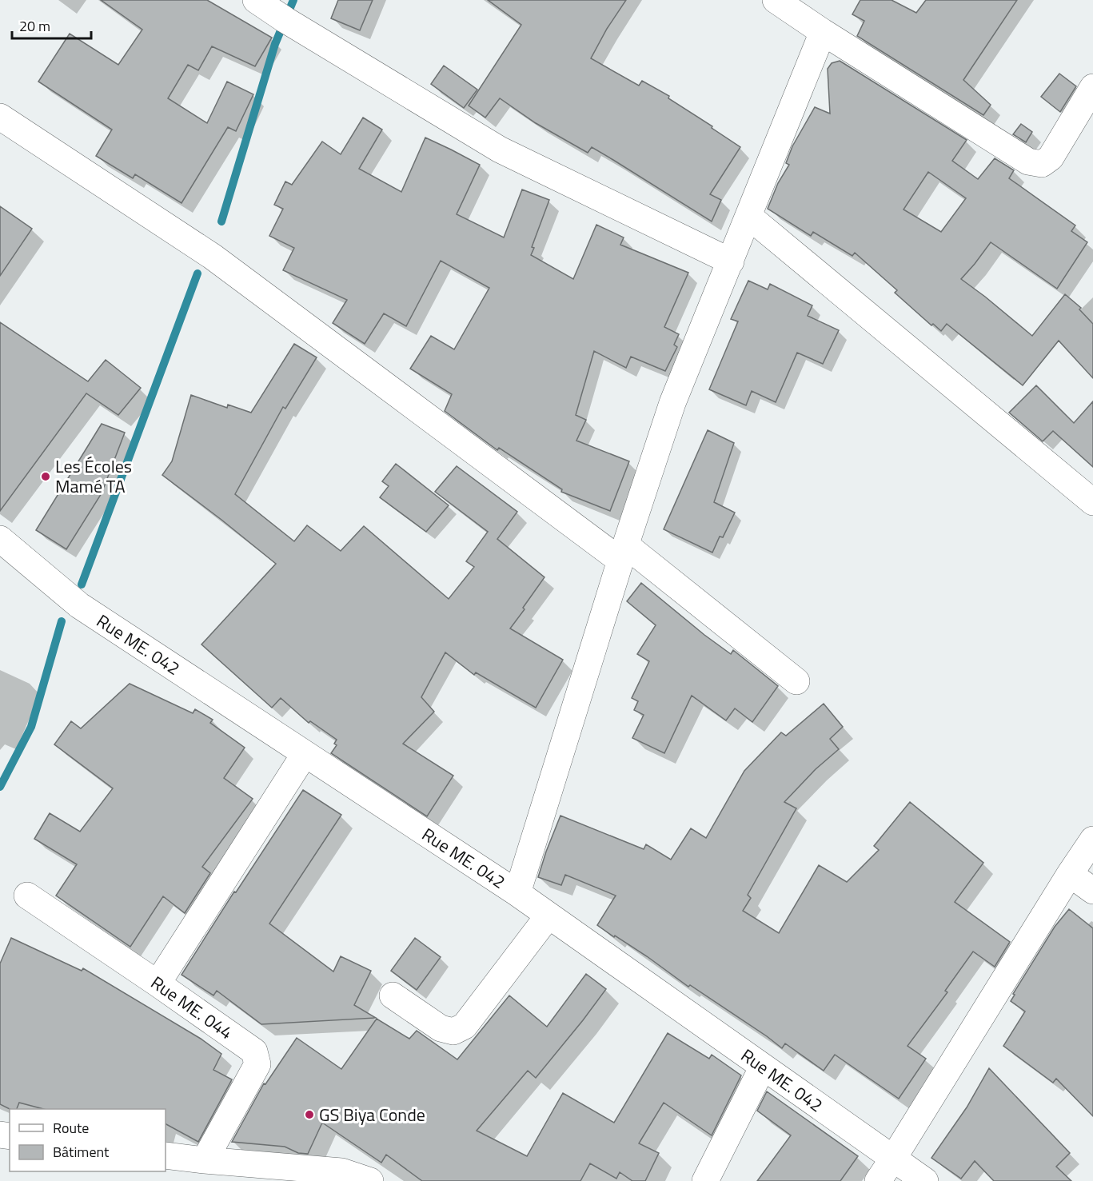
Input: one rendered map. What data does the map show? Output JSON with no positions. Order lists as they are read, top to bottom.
{
  "streets": {
    "street": ["Rue ME. 042", "Rue ME. 044"]
  },
  "places": ["Les Écoles Mamé TA", "GS Biya Conde"],
  "legend": ["Route", "Bâtiment"],
  "scale_bar": "20 m"
}
